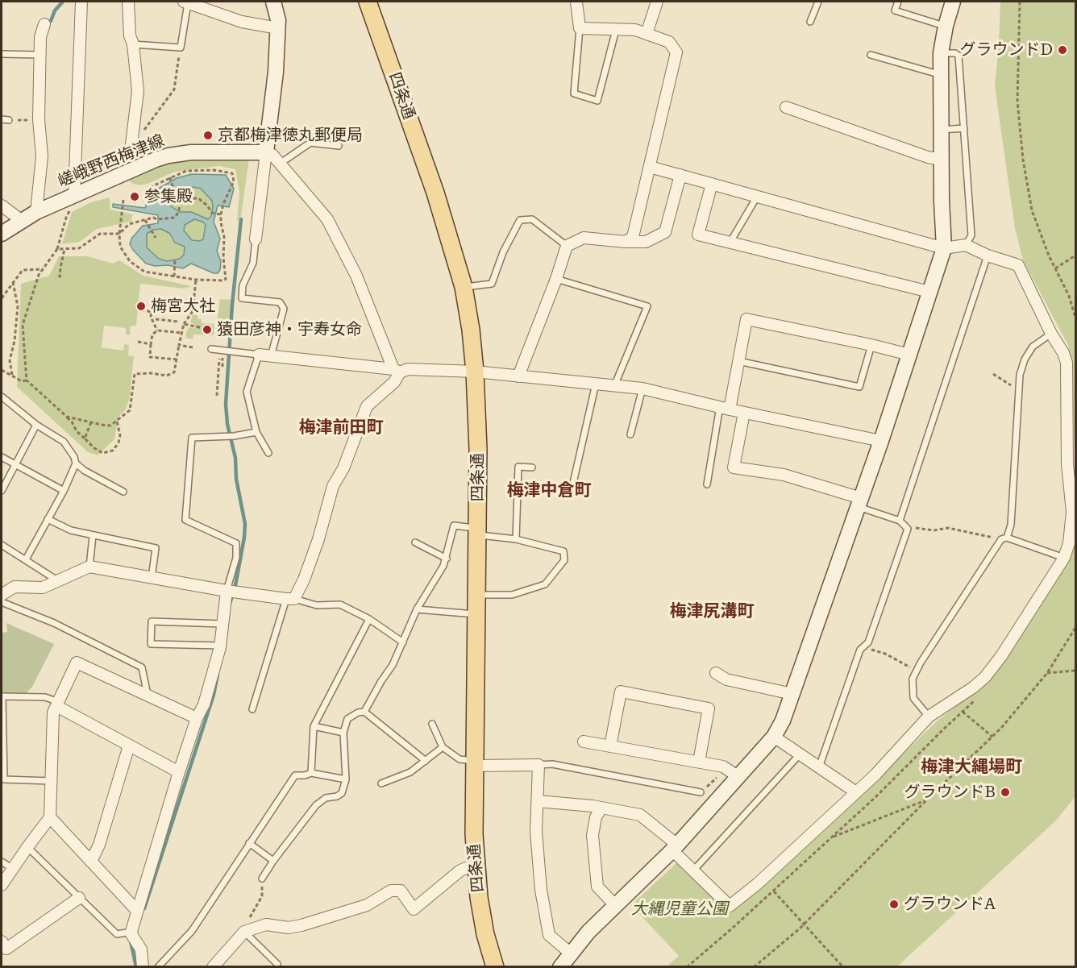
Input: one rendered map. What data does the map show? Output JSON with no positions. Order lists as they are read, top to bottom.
{
  "streets": {
    "main road": ["四条通"],
    "street": ["嵯峨野西梅津線"]
  },
  "districts": [
    "梅津前田町",
    "梅津中倉町",
    "梅津尻溝町",
    "梅津大縄場町"
  ],
  "parks": ["大縄児童公園"],
  "places": [
    "グラウンドD",
    "京都梅津徳丸郵便局",
    "参集殿",
    "梅宮大社",
    "猿田彦神・宇寿女命",
    "グラウンドB",
    "グラウンドA"
  ]
}
